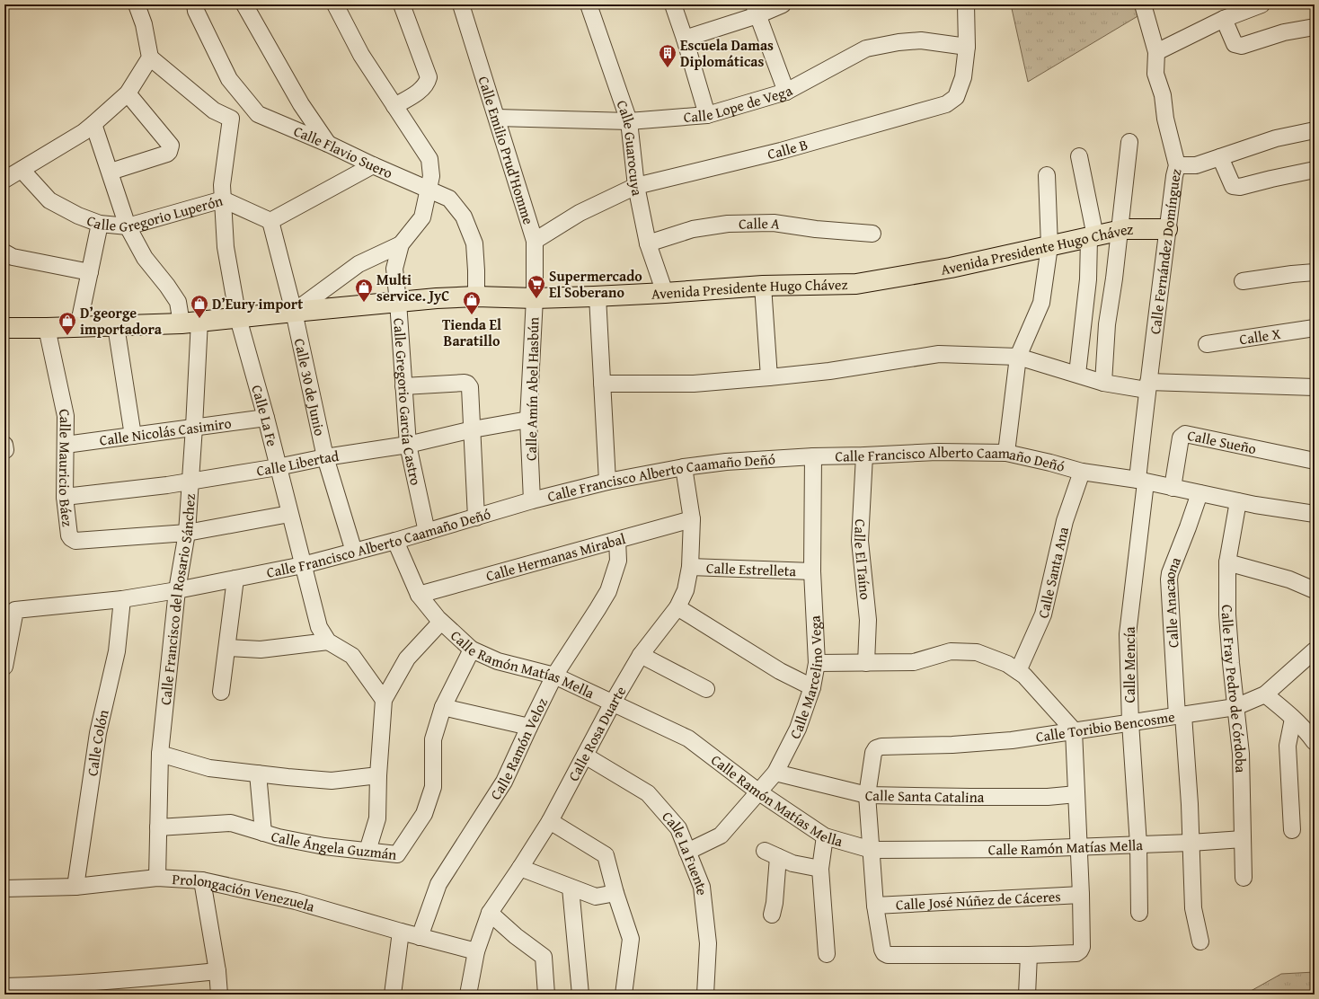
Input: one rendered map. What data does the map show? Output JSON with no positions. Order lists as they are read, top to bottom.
{
  "streets": {
    "main road": ["Avenida Presidente Hugo Chávez"],
    "street": [
      "Calle Lope de Vega",
      "Calle Guarocuya",
      "Calle B",
      "Calle Emilio Prud'Homme",
      "Calle Flavio Suero",
      "Calle Gregorio Luperón",
      "Calle A",
      "Calle Fernández Domínguez",
      "Calle X",
      "Calle 30 de Junio",
      "Calle Amín Abel Hasbún",
      "Calle Gregorio García Castro",
      "Calle La Fe",
      "Calle Nicolás Casimiro",
      "Calle Sueño",
      "Calle Libertad",
      "Calle Francisco Alberto Caamaño Deñó",
      "Calle Mauricio Báez",
      "Calle Hermanas Mirabal",
      "Calle El Taíno",
      "Calle Estrelleta",
      "Calle Santa Ana",
      "Calle Francisco del Rosario Sánchez",
      "Calle Anacaona",
      "Calle Ramón Matías Mella",
      "Calle Mencía",
      "Calle Marcelino Vega",
      "Calle Fray Pedro de Córdoba",
      "Calle Toribio Bencosme",
      "Calle Rosa Duarte",
      "Calle Colón",
      "Calle Ramón Veloz",
      "Calle Santa Catalina",
      "Calle Ángela Guzmán",
      "Calle La Fuente",
      "Prolongación Venezuela",
      "Calle José Núñez de Cáceres"
    ]
  },
  "crossings": [
    ["Calle Lope de Vega", "Calle Guarocuya"],
    ["Calle Lope de Vega", "Calle B"],
    ["Calle Lope de Vega", "Calle Emilio Prud'Homme"],
    ["Calle Guarocuya", "Calle B"],
    ["Calle Guarocuya", "Calle A"],
    ["Calle Guarocuya", "Avenida Presidente Hugo Chávez"],
    ["Calle B", "Calle Emilio Prud'Homme"],
    ["Calle Emilio Prud'Homme", "Avenida Presidente Hugo Chávez"],
    ["Calle Emilio Prud'Homme", "Calle Amín Abel Hasbún"],
    ["Calle Flavio Suero", "Avenida Presidente Hugo Chávez"],
    ["Calle Flavio Suero", "Calle Gregorio García Castro"],
    ["Calle Gregorio Luperón", "Calle 30 de Junio"],
    ["Calle Gregorio Luperón", "Calle La Fe"],
    ["Calle Gregorio Luperón", "Calle Francisco del Rosario Sánchez"],
    ["Avenida Presidente Hugo Chávez", "Calle Fernández Domínguez"],
    ["Avenida Presidente Hugo Chávez", "Calle 30 de Junio"],
    ["Avenida Presidente Hugo Chávez", "Calle Amín Abel Hasbún"],
    ["Avenida Presidente Hugo Chávez", "Calle Gregorio García Castro"],
    ["Avenida Presidente Hugo Chávez", "Calle La Fe"],
    ["Avenida Presidente Hugo Chávez", "Calle Mauricio Báez"],
    ["Avenida Presidente Hugo Chávez", "Calle Francisco del Rosario Sánchez"],
    ["Calle Fernández Domínguez", "Calle Francisco Alberto Caamaño Deñó"],
    ["Calle Fernández Domínguez", "Calle Mencía"],
    ["Calle 30 de Junio", "Calle Libertad"],
    ["Calle 30 de Junio", "Calle Francisco Alberto Caamaño Deñó"],
    ["Calle Amín Abel Hasbún", "Calle Libertad"],
    ["Calle Amín Abel Hasbún", "Calle Francisco Alberto Caamaño Deñó"],
    ["Calle Gregorio García Castro", "Calle Libertad"],
    ["Calle Gregorio García Castro", "Calle Francisco Alberto Caamaño Deñó"],
    ["Calle La Fe", "Calle Nicolás Casimiro"],
    ["Calle La Fe", "Calle Libertad"],
    ["Calle La Fe", "Calle Francisco Alberto Caamaño Deñó"],
    ["Calle La Fe", "Calle Mauricio Báez"],
    ["Calle Nicolás Casimiro", "Calle Mauricio Báez"],
    ["Calle Nicolás Casimiro", "Calle Francisco del Rosario Sánchez"],
    ["Calle Sueño", "Calle Francisco Alberto Caamaño Deñó"],
    ["Calle Libertad", "Calle Mauricio Báez"],
    ["Calle Libertad", "Calle Francisco del Rosario Sánchez"],
    ["Calle Francisco Alberto Caamaño Deñó", "Calle El Taíno"],
    ["Calle Francisco Alberto Caamaño Deñó", "Calle Santa Ana"],
    ["Calle Francisco Alberto Caamaño Deñó", "Calle Francisco del Rosario Sánchez"],
    ["Calle Francisco Alberto Caamaño Deñó", "Calle Anacaona"],
    ["Calle Francisco Alberto Caamaño Deñó", "Calle Ramón Matías Mella"],
    ["Calle Francisco Alberto Caamaño Deñó", "Calle Mencía"],
    ["Calle Francisco Alberto Caamaño Deñó", "Calle Marcelino Vega"],
    ["Calle Francisco Alberto Caamaño Deñó", "Calle Fray Pedro de Córdoba"],
    ["Calle Francisco Alberto Caamaño Deñó", "Calle Rosa Duarte"],
    ["Calle Francisco Alberto Caamaño Deñó", "Calle Colón"],
    ["Calle Mauricio Báez", "Calle Francisco del Rosario Sánchez"],
    ["Calle Hermanas Mirabal", "Calle Ramón Matías Mella"],
    ["Calle Hermanas Mirabal", "Calle Rosa Duarte"],
    ["Calle Hermanas Mirabal", "Calle Ramón Veloz"],
    ["Calle Estrelleta", "Calle Marcelino Vega"],
    ["Calle Estrelleta", "Calle Rosa Duarte"],
    ["Calle Francisco del Rosario Sánchez", "Calle Ángela Guzmán"],
    ["Calle Francisco del Rosario Sánchez", "Prolongación Venezuela"],
    ["Calle Anacaona", "Calle Ramón Matías Mella"],
    ["Calle Anacaona", "Calle Toribio Bencosme"],
    ["Calle Ramón Matías Mella", "Calle Mencía"],
    ["Calle Ramón Matías Mella", "Calle Marcelino Vega"],
    ["Calle Ramón Matías Mella", "Calle Fray Pedro de Córdoba"],
    ["Calle Ramón Matías Mella", "Calle Rosa Duarte"],
    ["Calle Ramón Matías Mella", "Calle Ramón Veloz"],
    ["Calle Ramón Matías Mella", "Calle Ángela Guzmán"],
    ["Calle Mencía", "Calle Toribio Bencosme"],
    ["Calle Marcelino Vega", "Calle Santa Catalina"],
    ["Calle Marcelino Vega", "Calle La Fuente"],
    ["Calle Fray Pedro de Córdoba", "Calle Toribio Bencosme"],
    ["Calle Toribio Bencosme", "Calle Santa Catalina"],
    ["Calle Rosa Duarte", "Calle La Fuente"],
    ["Calle Rosa Duarte", "Prolongación Venezuela"],
    ["Calle Colón", "Prolongación Venezuela"],
    ["Calle Ramón Veloz", "Prolongación Venezuela"]
  ],
  "places": {
    "building": ["Escuela Damas Diplomáticas"],
    "supermarket": ["Supermercado El Soberano"],
    "shop": [
      "Multi service. JyC",
      "Tienda El Baratillo",
      "D’Eury import",
      "D’george importadora"
    ]
  }
}
